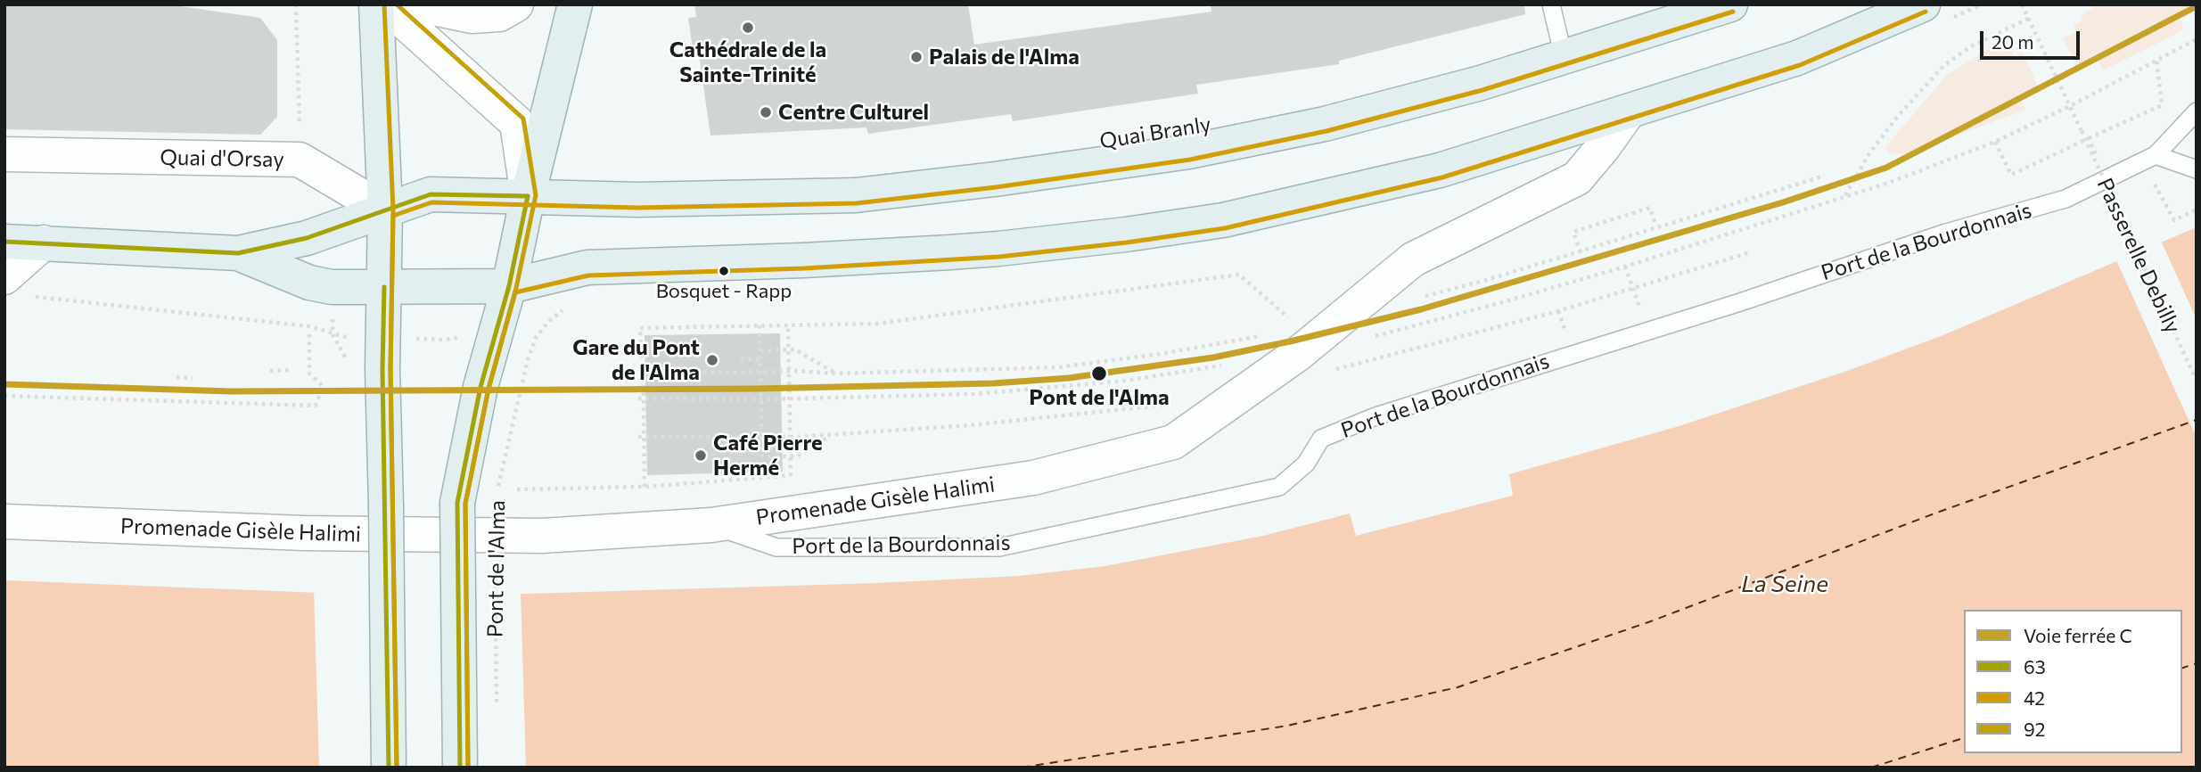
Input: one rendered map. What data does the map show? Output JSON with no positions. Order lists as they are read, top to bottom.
{
  "streets": {
    "main road": ["Quai Branly", "Pont de l'Alma"],
    "street": ["Quai d'Orsay", "Promenade Gisèle Halimi"],
    "lane": ["Port de la Bourdonnais"],
    "path": ["Passerelle Debilly"]
  },
  "crossings": [
    ["Quai Branly", "Quai d'Orsay"],
    ["Quai Branly", "Pont de l'Alma"],
    ["Port de la Bourdonnais", "Promenade Gisèle Halimi"]
  ],
  "water": ["La Seine"],
  "places": [
    "Cathédrale de la Sainte-Trinité",
    "Palais de l'Alma",
    "Centre Culturel",
    "Bosquet - Rapp",
    "Gare du Pont de l'Alma",
    "Pont de l'Alma",
    "Café Pierre Hermé"
  ],
  "lines": [
    "transit line 92",
    "rail line C",
    "transit line 42",
    "transit line 63"
  ],
  "legend": [
    "Voie ferrée C",
    "63",
    "42",
    "92"
  ],
  "scale_bar": "20 m"
}
